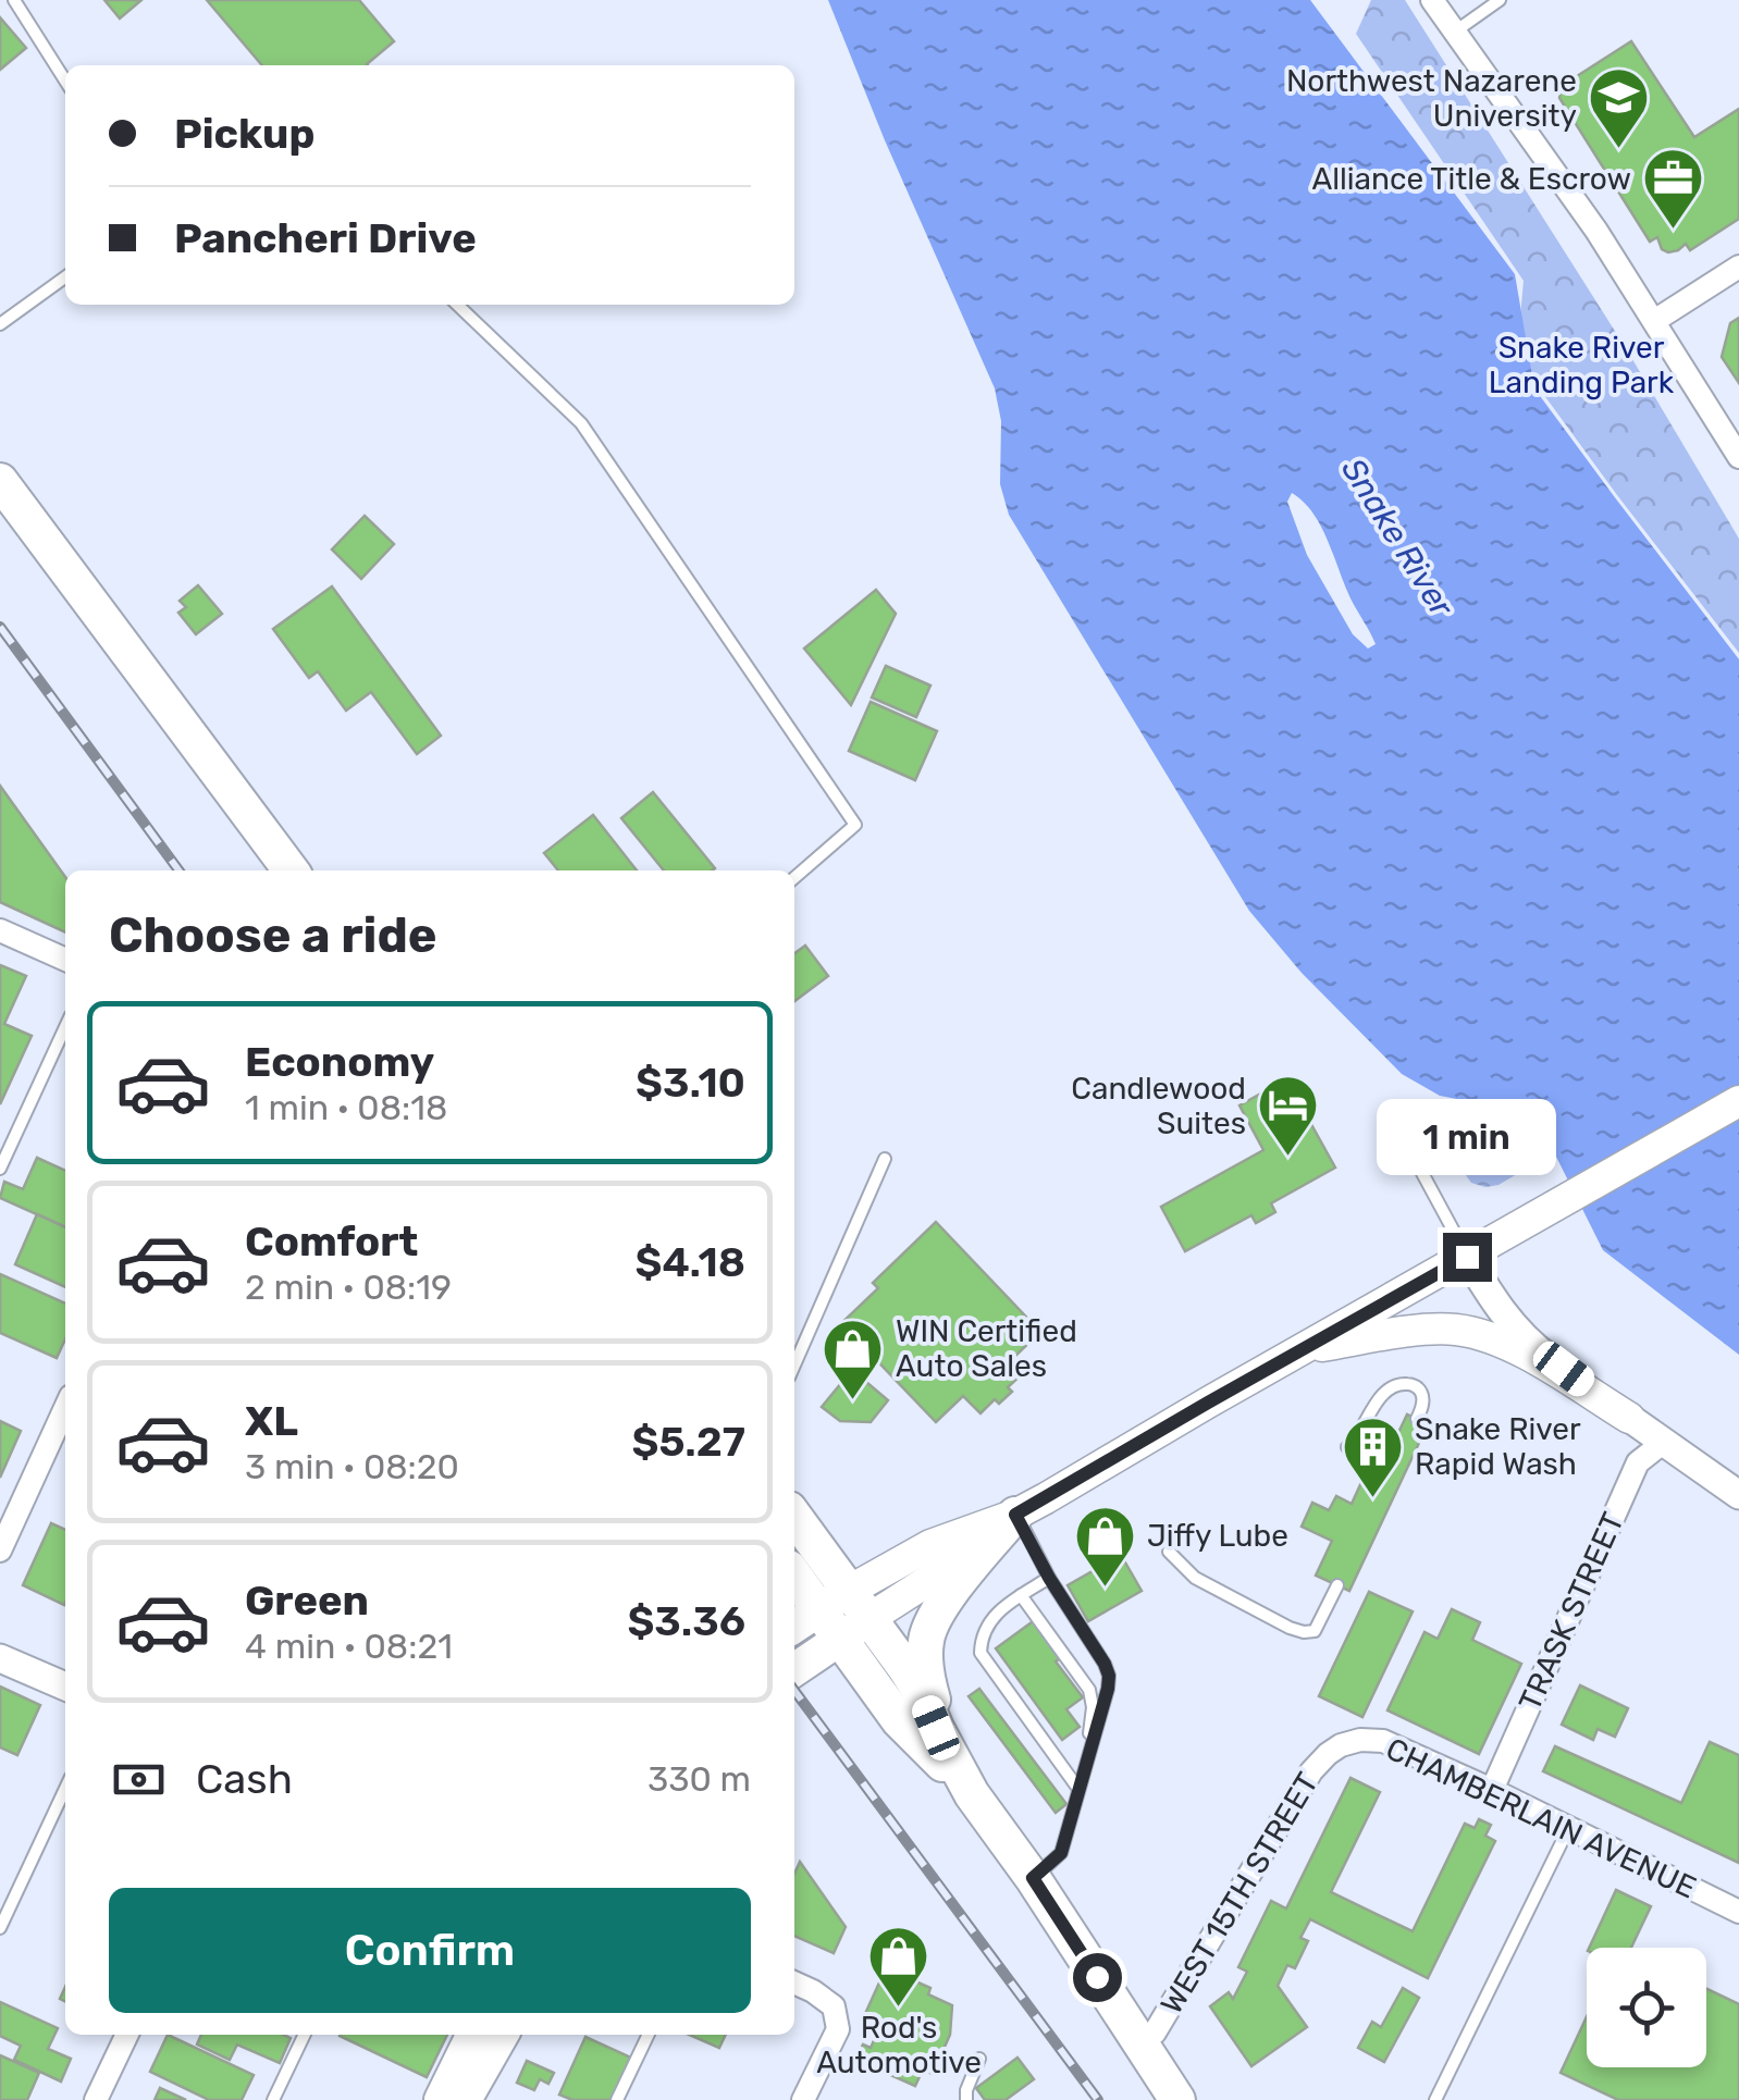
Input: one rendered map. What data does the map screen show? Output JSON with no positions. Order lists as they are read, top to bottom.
{
  "streets": {
    "street": ["TRASK STREET", "CHAMBERLAIN AVENUE", "WEST 15TH STREET"]
  },
  "crossings": [
    ["TRASK STREET", "CHAMBERLAIN AVENUE"],
    ["CHAMBERLAIN AVENUE", "WEST 15TH STREET"]
  ],
  "water": ["Snake River"],
  "parks": ["Snake River Landing Park"],
  "places": {
    "school or university": ["Northwest Nazarene University"],
    "office": ["Alliance Title & Escrow"],
    "hotel": ["Candlewood Suites"],
    "shop": ["WIN Certified Auto Sales", "Jiffy Lube", "Rod's Automotive"],
    "building": ["Snake River Rapid Wash"]
  },
  "page": {
    "banner": ["Pickup", "Pancheri Drive"],
    "heading": "Choose a ride",
    "list": [
      {
        "name": "Economy",
        "note": "1 min · 08:18",
        "value": "$3.10"
      },
      {
        "name": "Comfort",
        "note": "2 min · 08:19",
        "value": "$4.18"
      },
      {
        "name": "XL",
        "note": "3 min · 08:20",
        "value": "$5.27"
      },
      {
        "name": "Green",
        "note": "4 min · 08:21",
        "value": "$3.36"
      }
    ],
    "bubble": "1 min",
    "pay": ["Cash", "330 m"],
    "buttons": "Confirm"
  }
}
